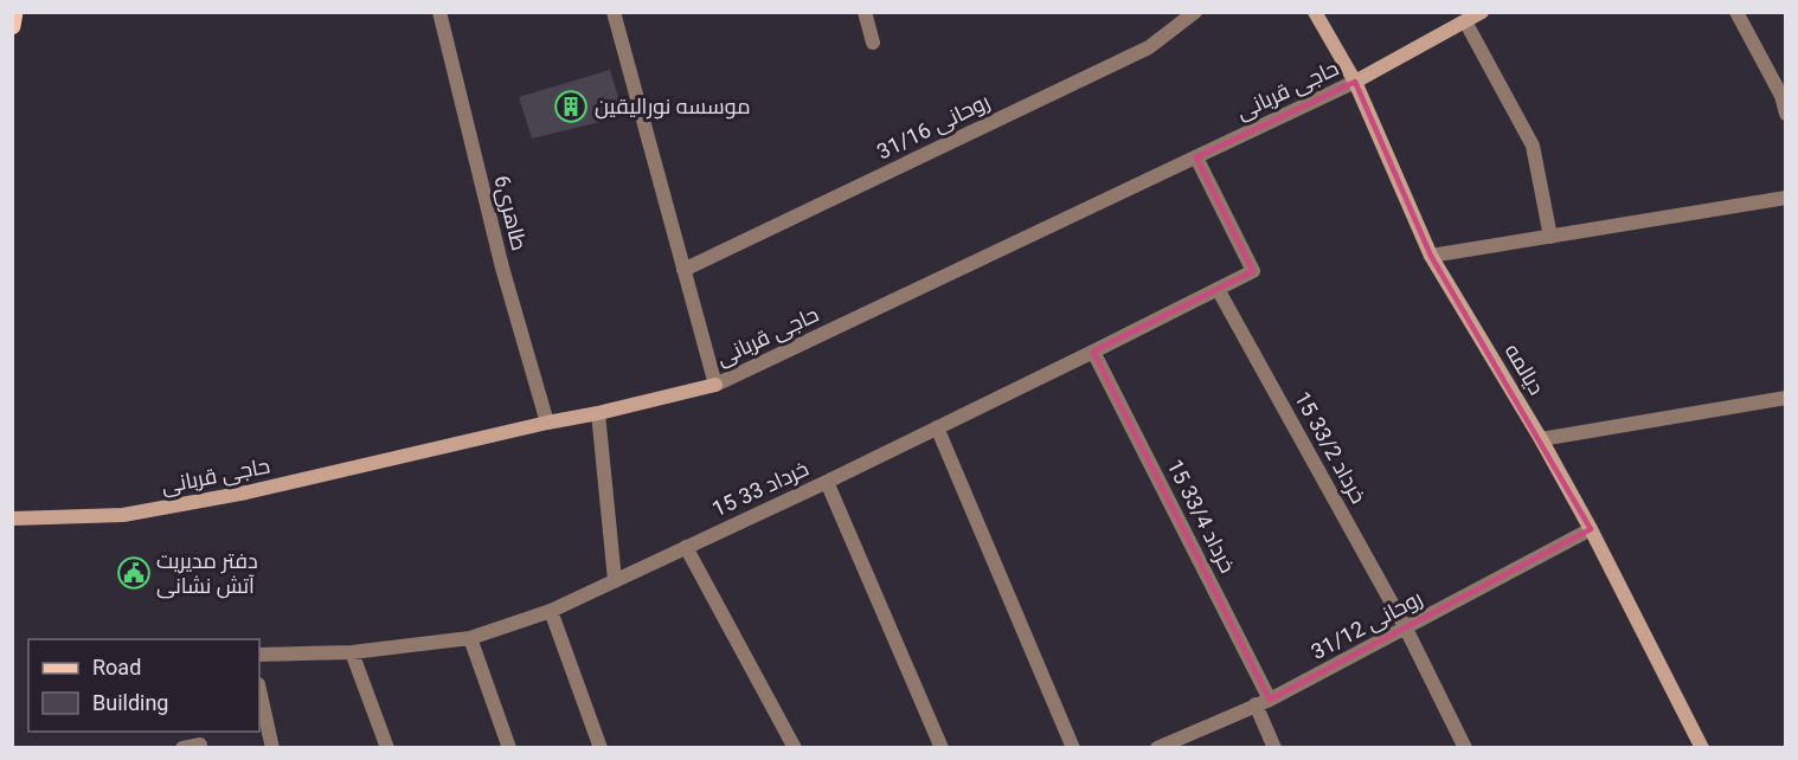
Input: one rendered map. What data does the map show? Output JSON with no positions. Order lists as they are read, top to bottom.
{
  "streets": {
    "main road": ["حاجی قربانی", "دیالمه"],
    "street": [
      "روحانی 31/16",
      "طاهری6",
      "15 خرداد 33/2",
      "15 خرداد 33",
      "15 خرداد 33/4",
      "روحانی 31/12"
    ]
  },
  "crossings": [
    ["حاجی قربانی", "طاهری6"],
    ["حاجی قربانی", "دیالمه"],
    ["حاجی قربانی", "15 خرداد 33"],
    ["دیالمه", "روحانی 31/12"],
    ["15 خرداد 33/2", "15 خرداد 33"],
    ["15 خرداد 33/2", "روحانی 31/12"],
    ["15 خرداد 33", "15 خرداد 33/4"],
    ["15 خرداد 33/4", "روحانی 31/12"]
  ],
  "places": {
    "building": ["موسسه نورالیقین"],
    "public building": ["دفتر مدیریت آتش نشانی"]
  },
  "legend": ["Road", "Building"]
}
